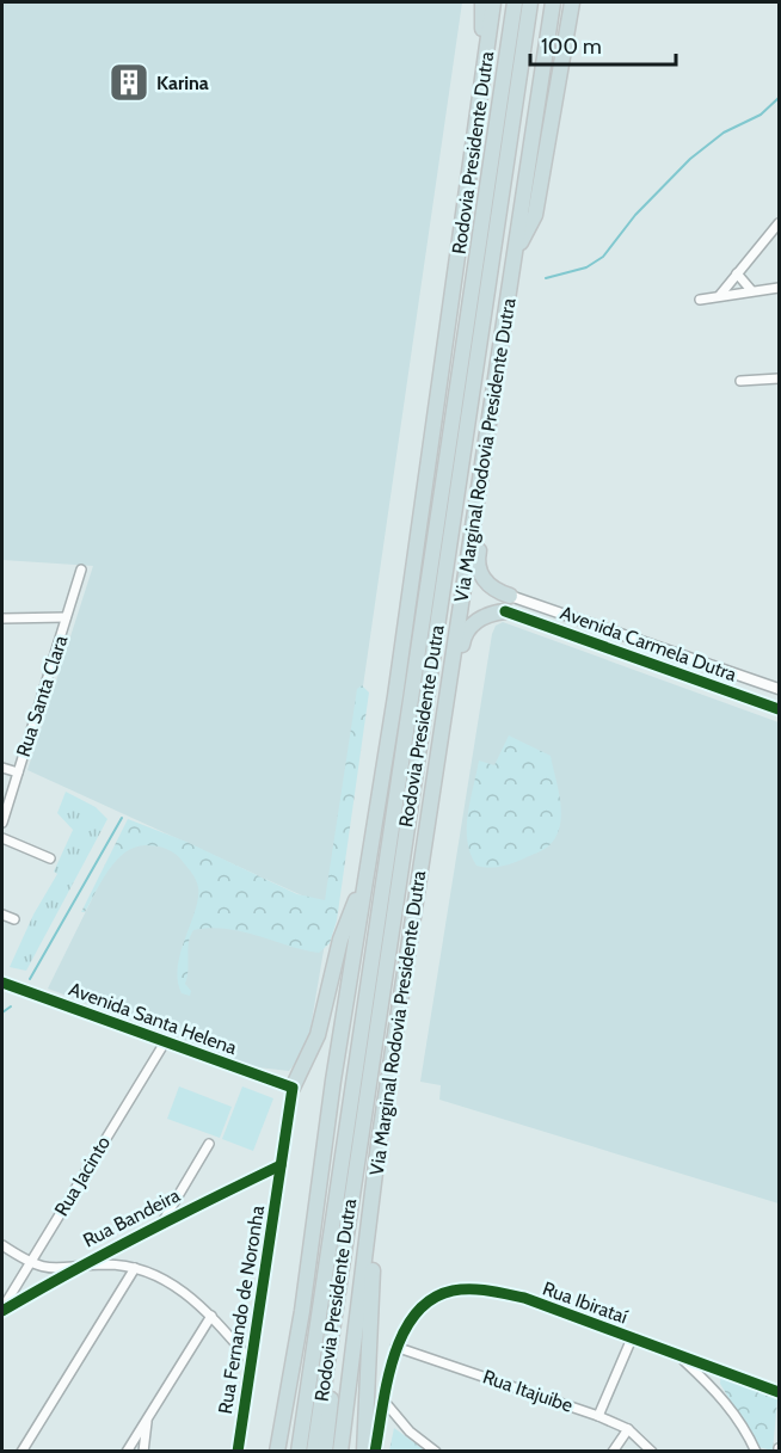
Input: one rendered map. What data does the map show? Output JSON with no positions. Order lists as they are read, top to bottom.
{
  "streets": {
    "highway": ["Rodovia Presidente Dutra", "Via Marginal Rodovia Presidente Dutra"],
    "street": [
      "Avenida Carmela Dutra",
      "Rua Santa Clara",
      "Avenida Santa Helena",
      "Rua Jacinto",
      "Rua Bandeira",
      "Rua Ibirataí",
      "Rua Fernando de Noronha",
      "Rua Itajuibe"
    ]
  },
  "crossings": [
    ["Avenida Santa Helena", "Rua Jacinto"],
    ["Avenida Santa Helena", "Rua Fernando de Noronha"],
    ["Rua Jacinto", "Rua Bandeira"],
    ["Rua Bandeira", "Rua Fernando de Noronha"],
    ["Rua Ibirataí", "Rua Itajuibe"]
  ],
  "places": {
    "building": ["Karina"]
  },
  "scale_bar": "100 m"
}
